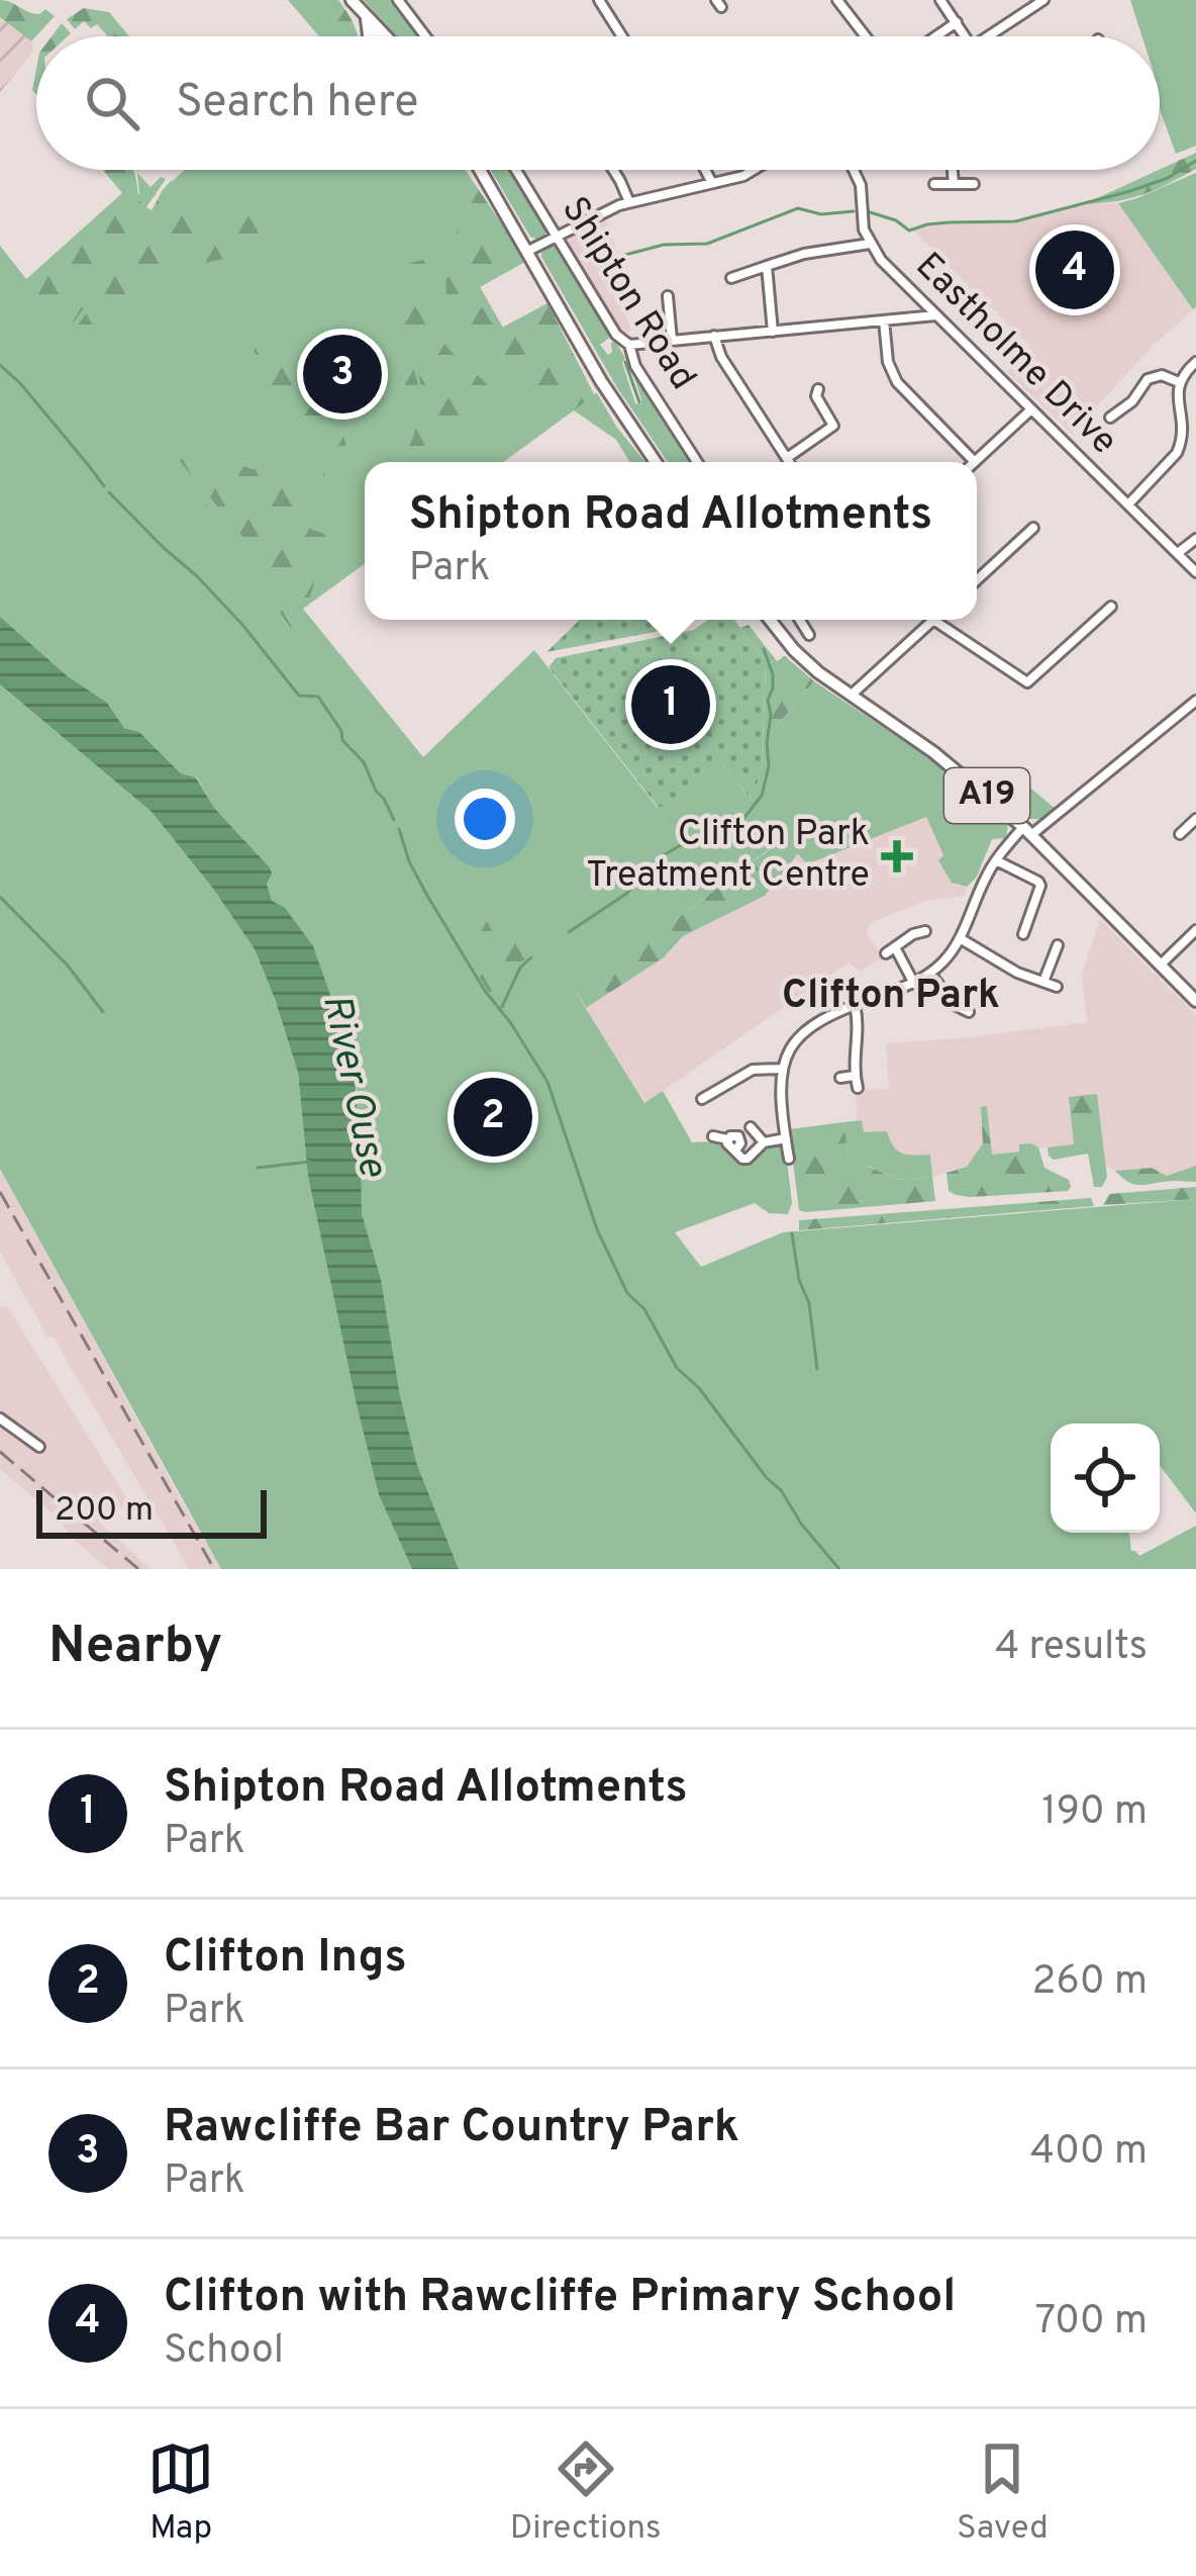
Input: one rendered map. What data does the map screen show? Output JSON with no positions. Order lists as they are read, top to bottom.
{
  "streets": {
    "main road": ["Shipton Road", "A19"],
    "street": ["Eastholme Drive"]
  },
  "districts": ["Clifton Park"],
  "water": ["River Ouse"],
  "places": {
    "health": ["Clifton Park Treatment Centre"]
  },
  "scale_bar": "200 m",
  "page": {
    "search": "Search here",
    "pins": [
      "4",
      "3",
      "1",
      "2"
    ],
    "popup": ["Shipton Road Allotments", "Park"],
    "scale": "200 m",
    "heading": ["Nearby", "4 results"],
    "list": [
      {
        "mark": "1",
        "name": "Shipton Road Allotments",
        "note": "Park",
        "value": "190 m"
      },
      {
        "mark": "2",
        "name": "Clifton Ings",
        "note": "Park",
        "value": "260 m"
      },
      {
        "mark": "3",
        "name": "Rawcliffe Bar Country Park",
        "note": "Park",
        "value": "400 m"
      },
      {
        "mark": "4",
        "name": "Clifton with Rawcliffe Primary School",
        "note": "School",
        "value": "700 m"
      }
    ],
    "nav": ["Map", "Directions", "Saved"]
  }
}
